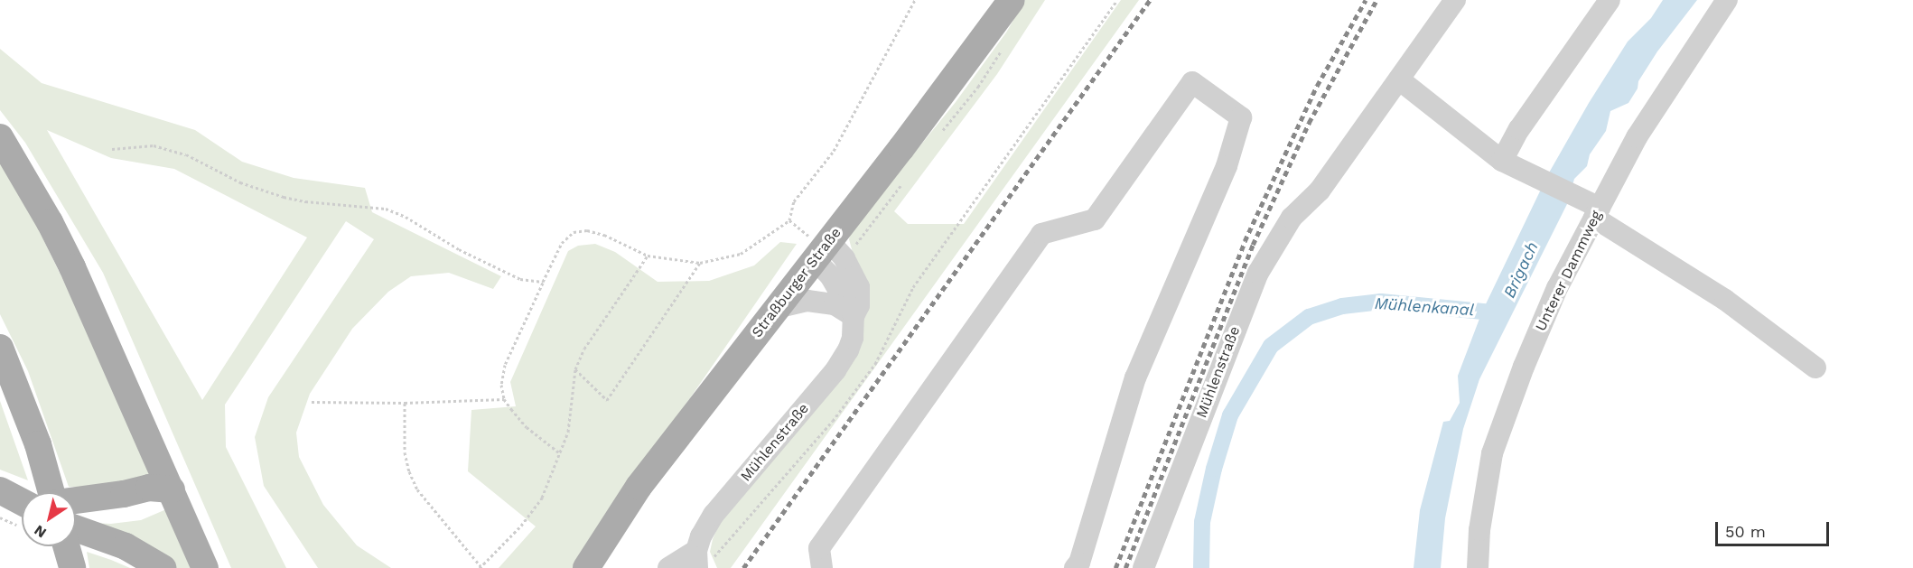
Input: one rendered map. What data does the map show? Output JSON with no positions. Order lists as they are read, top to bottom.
{
  "streets": {
    "main road": ["Straßburger Straße"],
    "street": ["Unterer Dammweg", "Mühlenstraße"]
  },
  "crossings": [
    ["Straßburger Straße", "Mühlenstraße"]
  ],
  "water": ["Brigach", "Mühlenkanal"],
  "scale_bar": "50 m",
  "north": "bottom left"
}
